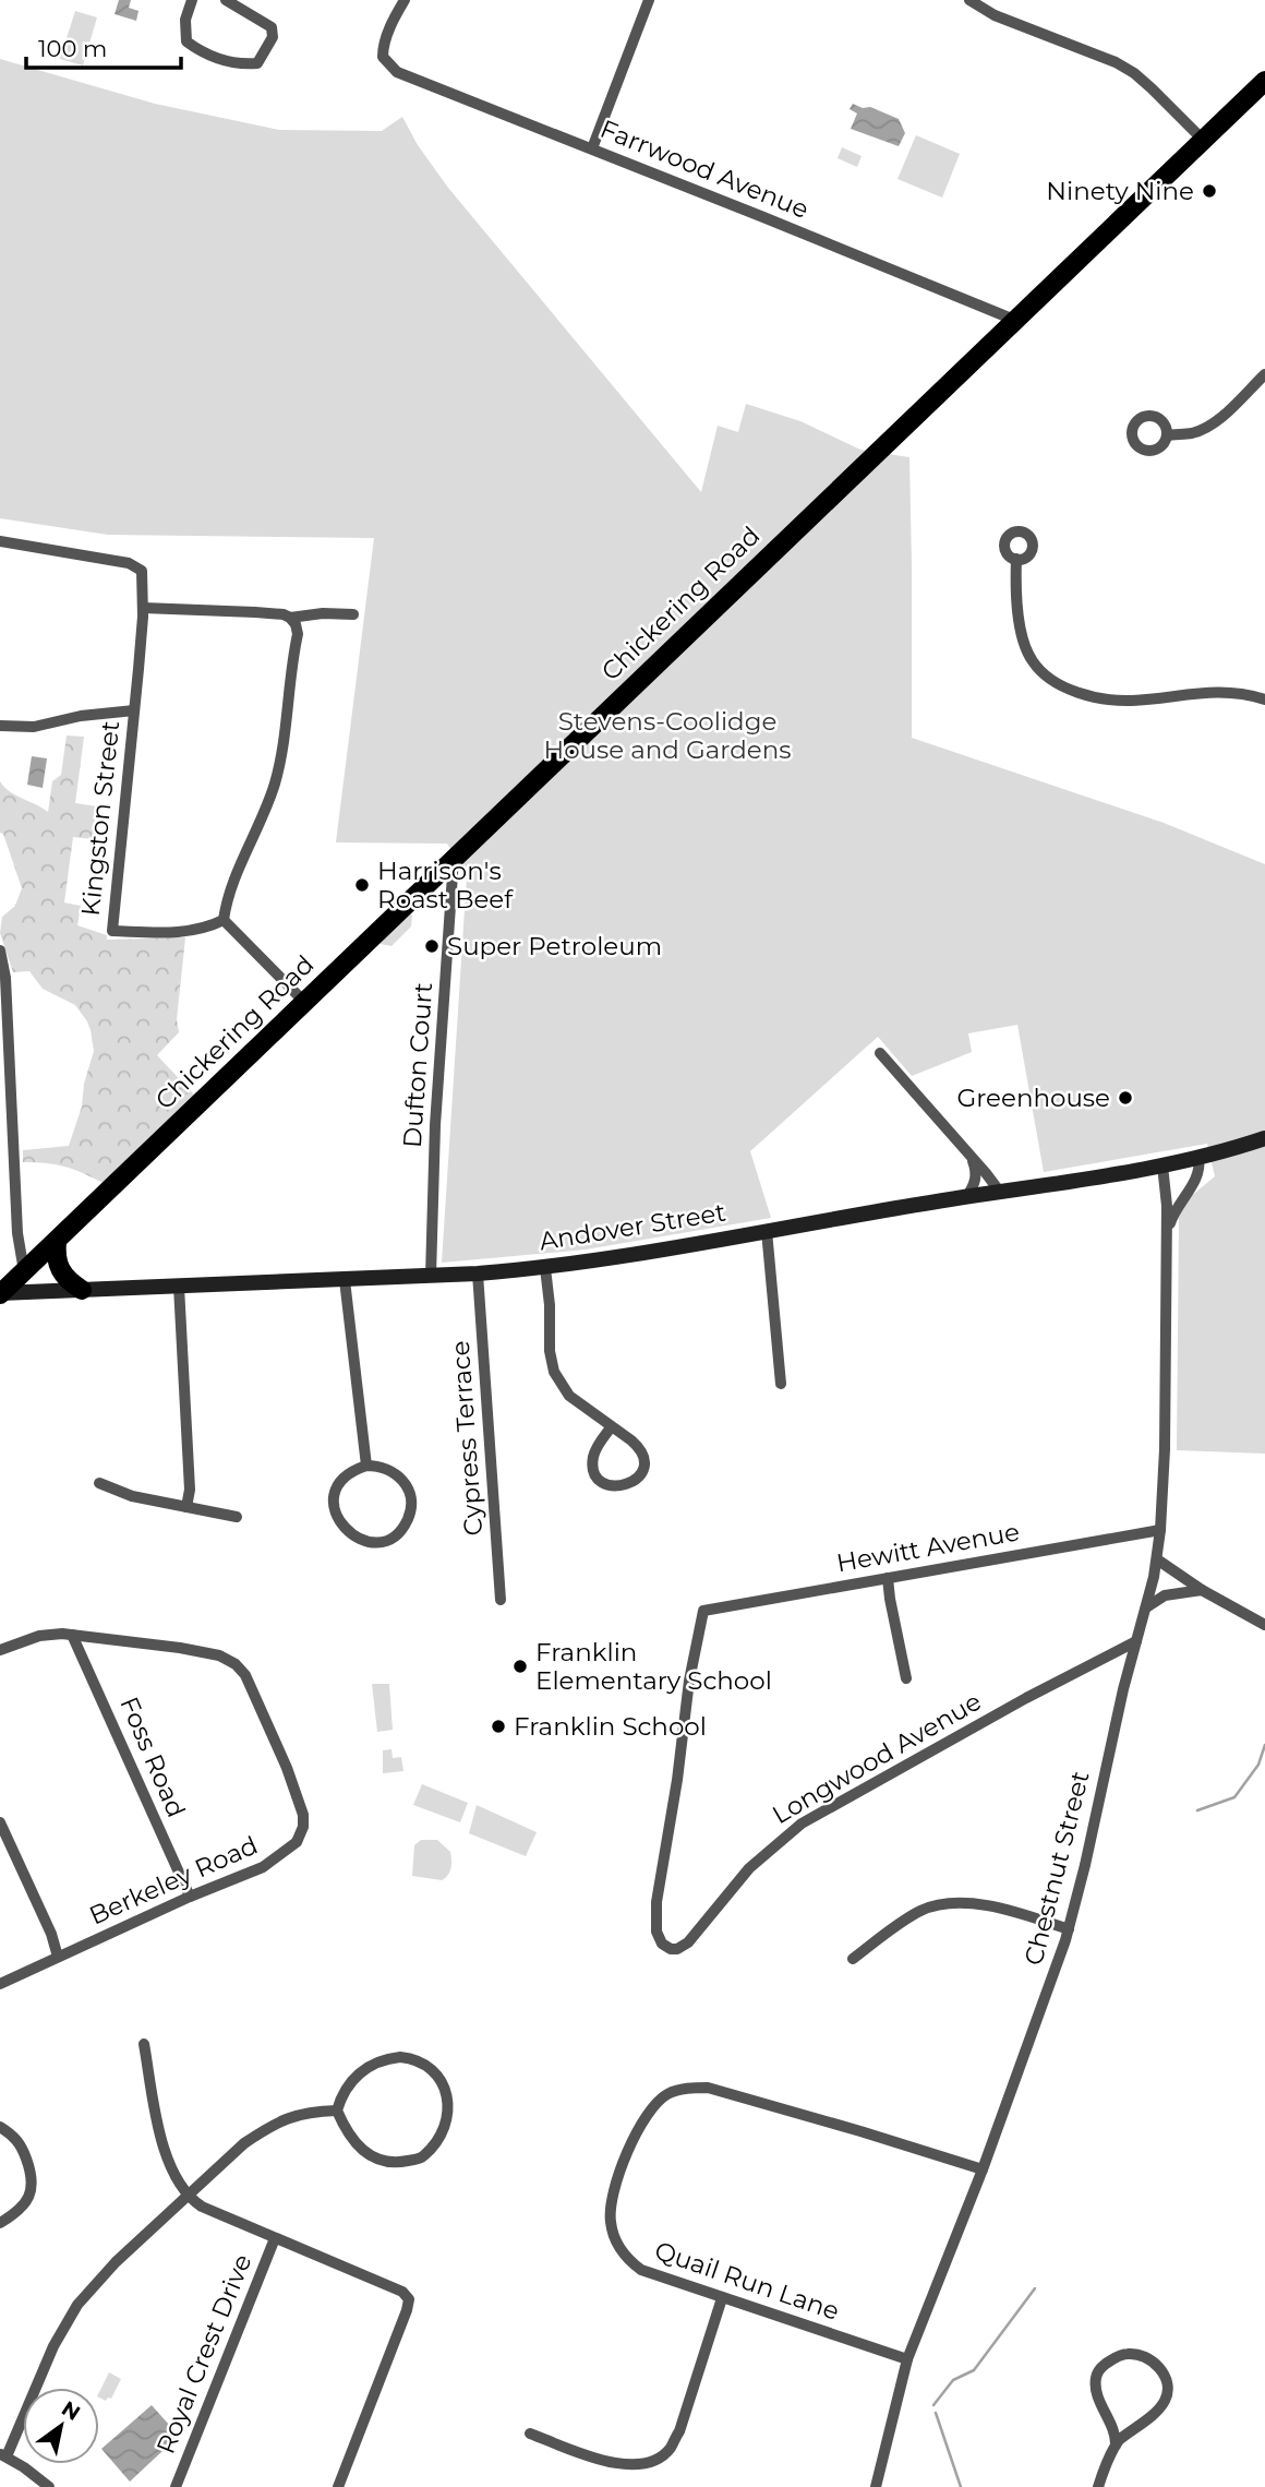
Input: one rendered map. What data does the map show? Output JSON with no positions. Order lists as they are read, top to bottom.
{
  "streets": {
    "main road": ["Chickering Road", "Andover Street"],
    "street": [
      "Farrwood Avenue",
      "Kingston Street",
      "Dufton Court",
      "Cypress Terrace",
      "Hewitt Avenue",
      "Foss Road",
      "Longwood Avenue",
      "Chestnut Street",
      "Berkeley Road",
      "Quail Run Lane",
      "Royal Crest Drive"
    ]
  },
  "crossings": [
    ["Farrwood Avenue", "Chickering Road"],
    ["Chickering Road", "Dufton Court"],
    ["Chickering Road", "Andover Street"],
    ["Dufton Court", "Andover Street"],
    ["Andover Street", "Cypress Terrace"],
    ["Andover Street", "Chestnut Street"],
    ["Hewitt Avenue", "Longwood Avenue"],
    ["Hewitt Avenue", "Chestnut Street"],
    ["Foss Road", "Berkeley Road"],
    ["Longwood Avenue", "Chestnut Street"],
    ["Chestnut Street", "Quail Run Lane"]
  ],
  "parks": ["Stevens-Coolidge House and Gardens"],
  "places": [
    "Ninety Nine",
    "Harrison's Roast Beef",
    "Super Petroleum",
    "Greenhouse",
    "Franklin Elementary School",
    "Franklin School"
  ],
  "scale_bar": "100 m",
  "north": "top right"
}
